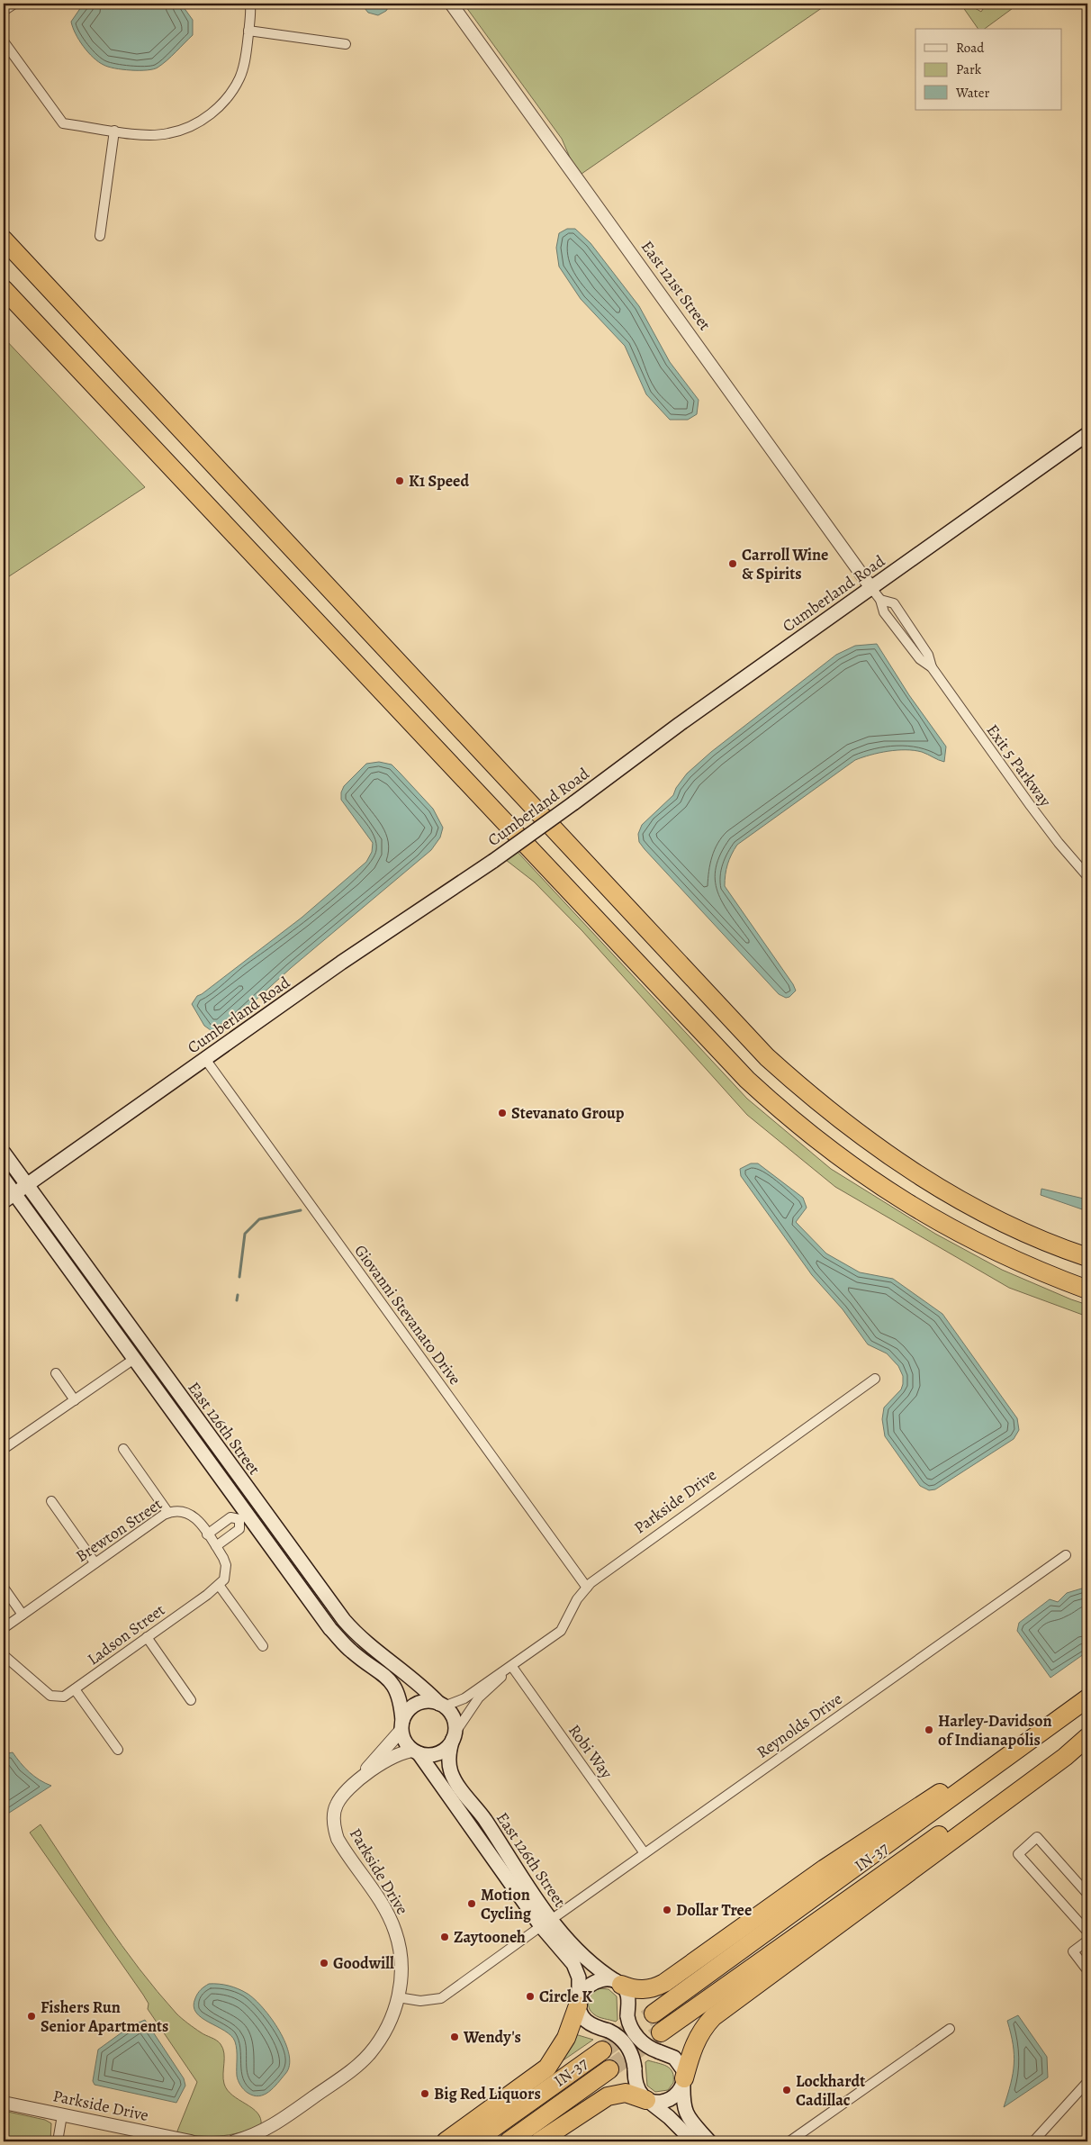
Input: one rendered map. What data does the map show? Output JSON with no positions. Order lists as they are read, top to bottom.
{
  "streets": {
    "highway": ["IN-37"],
    "main road": ["Cumberland Road", "East 126th Street"],
    "street": [
      "East 121st Street",
      "Exit 5 Parkway",
      "Giovanni Stevanato Drive",
      "Parkside Drive",
      "Brewton Street",
      "Ladson Street",
      "Reynolds Drive",
      "Robi Way"
    ]
  },
  "crossings": [
    ["East 121st Street", "Cumberland Road"],
    ["East 121st Street", "Exit 5 Parkway"],
    ["Cumberland Road", "Exit 5 Parkway"],
    ["Cumberland Road", "Giovanni Stevanato Drive"],
    ["Cumberland Road", "East 126th Street"],
    ["Giovanni Stevanato Drive", "Parkside Drive"],
    ["East 126th Street", "Parkside Drive"],
    ["East 126th Street", "Reynolds Drive"],
    ["Parkside Drive", "Reynolds Drive"],
    ["Parkside Drive", "Robi Way"],
    ["Reynolds Drive", "Robi Way"]
  ],
  "places": [
    "K1 Speed",
    "Carroll Wine & Spirits",
    "Stevanato Group",
    "Harley-Davidson of Indianapolis",
    "Motion Cycling",
    "Dollar Tree",
    "Zaytooneh",
    "Goodwill",
    "Circle K",
    "Fishers Run Senior Apartments",
    "Wendy's",
    "Lockhardt Cadillac",
    "Big Red Liquors"
  ],
  "legend": ["Road", "Park", "Water"]
}
